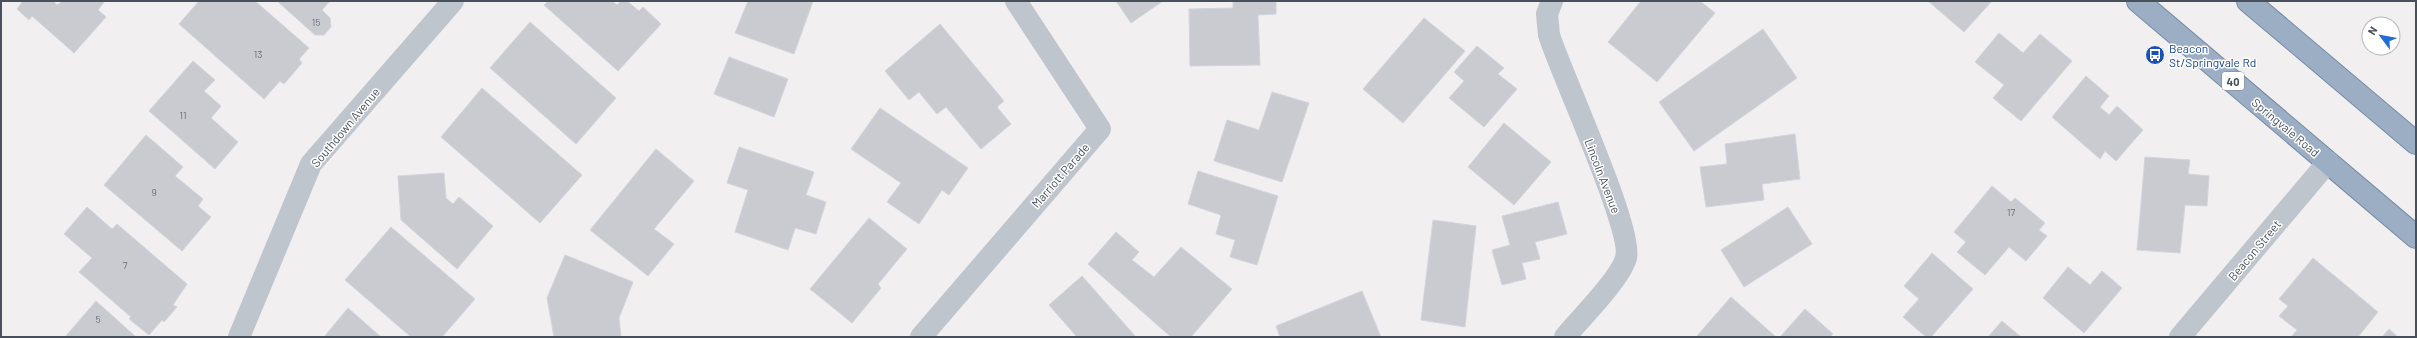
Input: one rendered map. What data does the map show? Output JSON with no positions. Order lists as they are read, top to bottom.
{
  "streets": {
    "highway": ["40", "Springvale Road"],
    "street": [
      "Southdown Avenue",
      "Marriott Parade",
      "Lincoln Avenue",
      "Beacon Street"
    ]
  },
  "crossings": [
    ["Springvale Road", "Beacon Street"]
  ],
  "places": {
    "bus stop": ["Beacon St/Springvale Rd"]
  },
  "house_numbers": [
    "15",
    "13",
    "11",
    "9",
    "17",
    "7",
    "5"
  ],
  "north": "top left"
}
